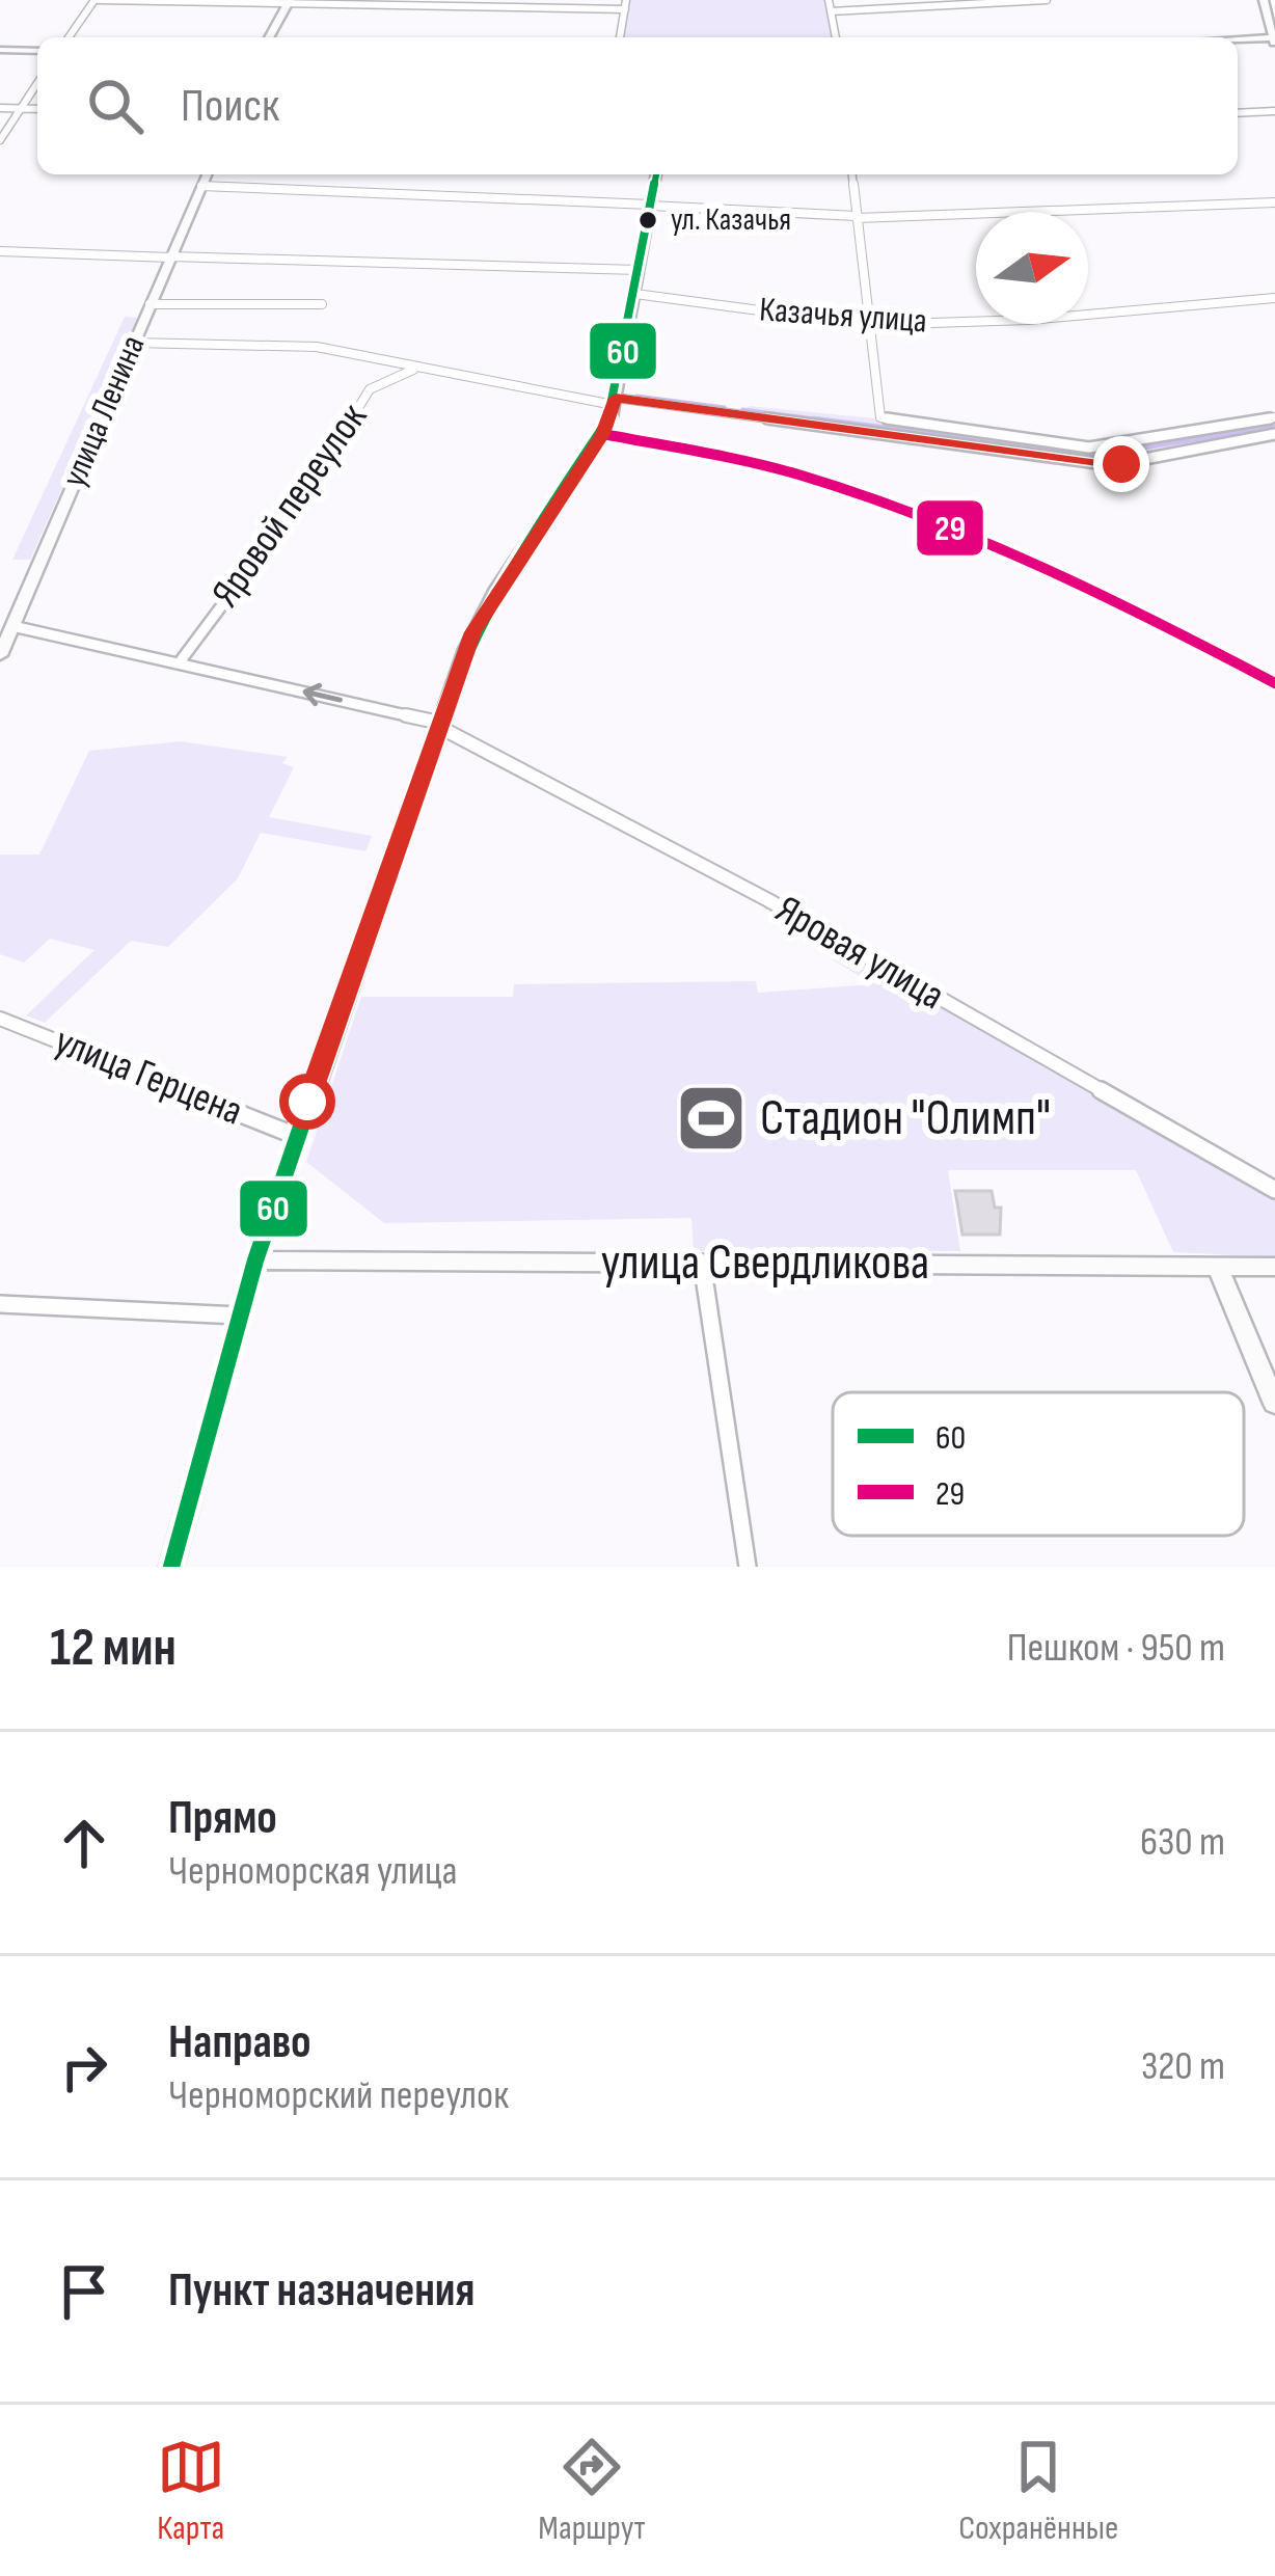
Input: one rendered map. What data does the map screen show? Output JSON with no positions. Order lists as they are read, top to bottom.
{
  "streets": {
    "street": [
      "Казачья улица",
      "улица Ленина",
      "Яровой переулок",
      "Яровая улица",
      "улица Герцена",
      "улица Свердликова"
    ]
  },
  "crossings": [
    ["улица Ленина", "Яровая улица"],
    ["Яровой переулок", "Яровая улица"]
  ],
  "places": {
    "other": ["ул. Казачья"],
    "sports": ["Стадион \"Олимп\""]
  },
  "lines": ["transit line 60", "transit line 29"],
  "legend": ["60", "29"],
  "north": "right",
  "page": {
    "search": "Поиск",
    "heading": ["12 мин", "Пешком · 950 m"],
    "list": [
      ["Прямо", "Черноморская улица", "630 m"],
      ["Направо", "Черноморский переулок", "320 m"],
      "Пункт назначения"
    ],
    "nav": ["Карта", "Маршрут", "Сохранённые"]
  }
}
